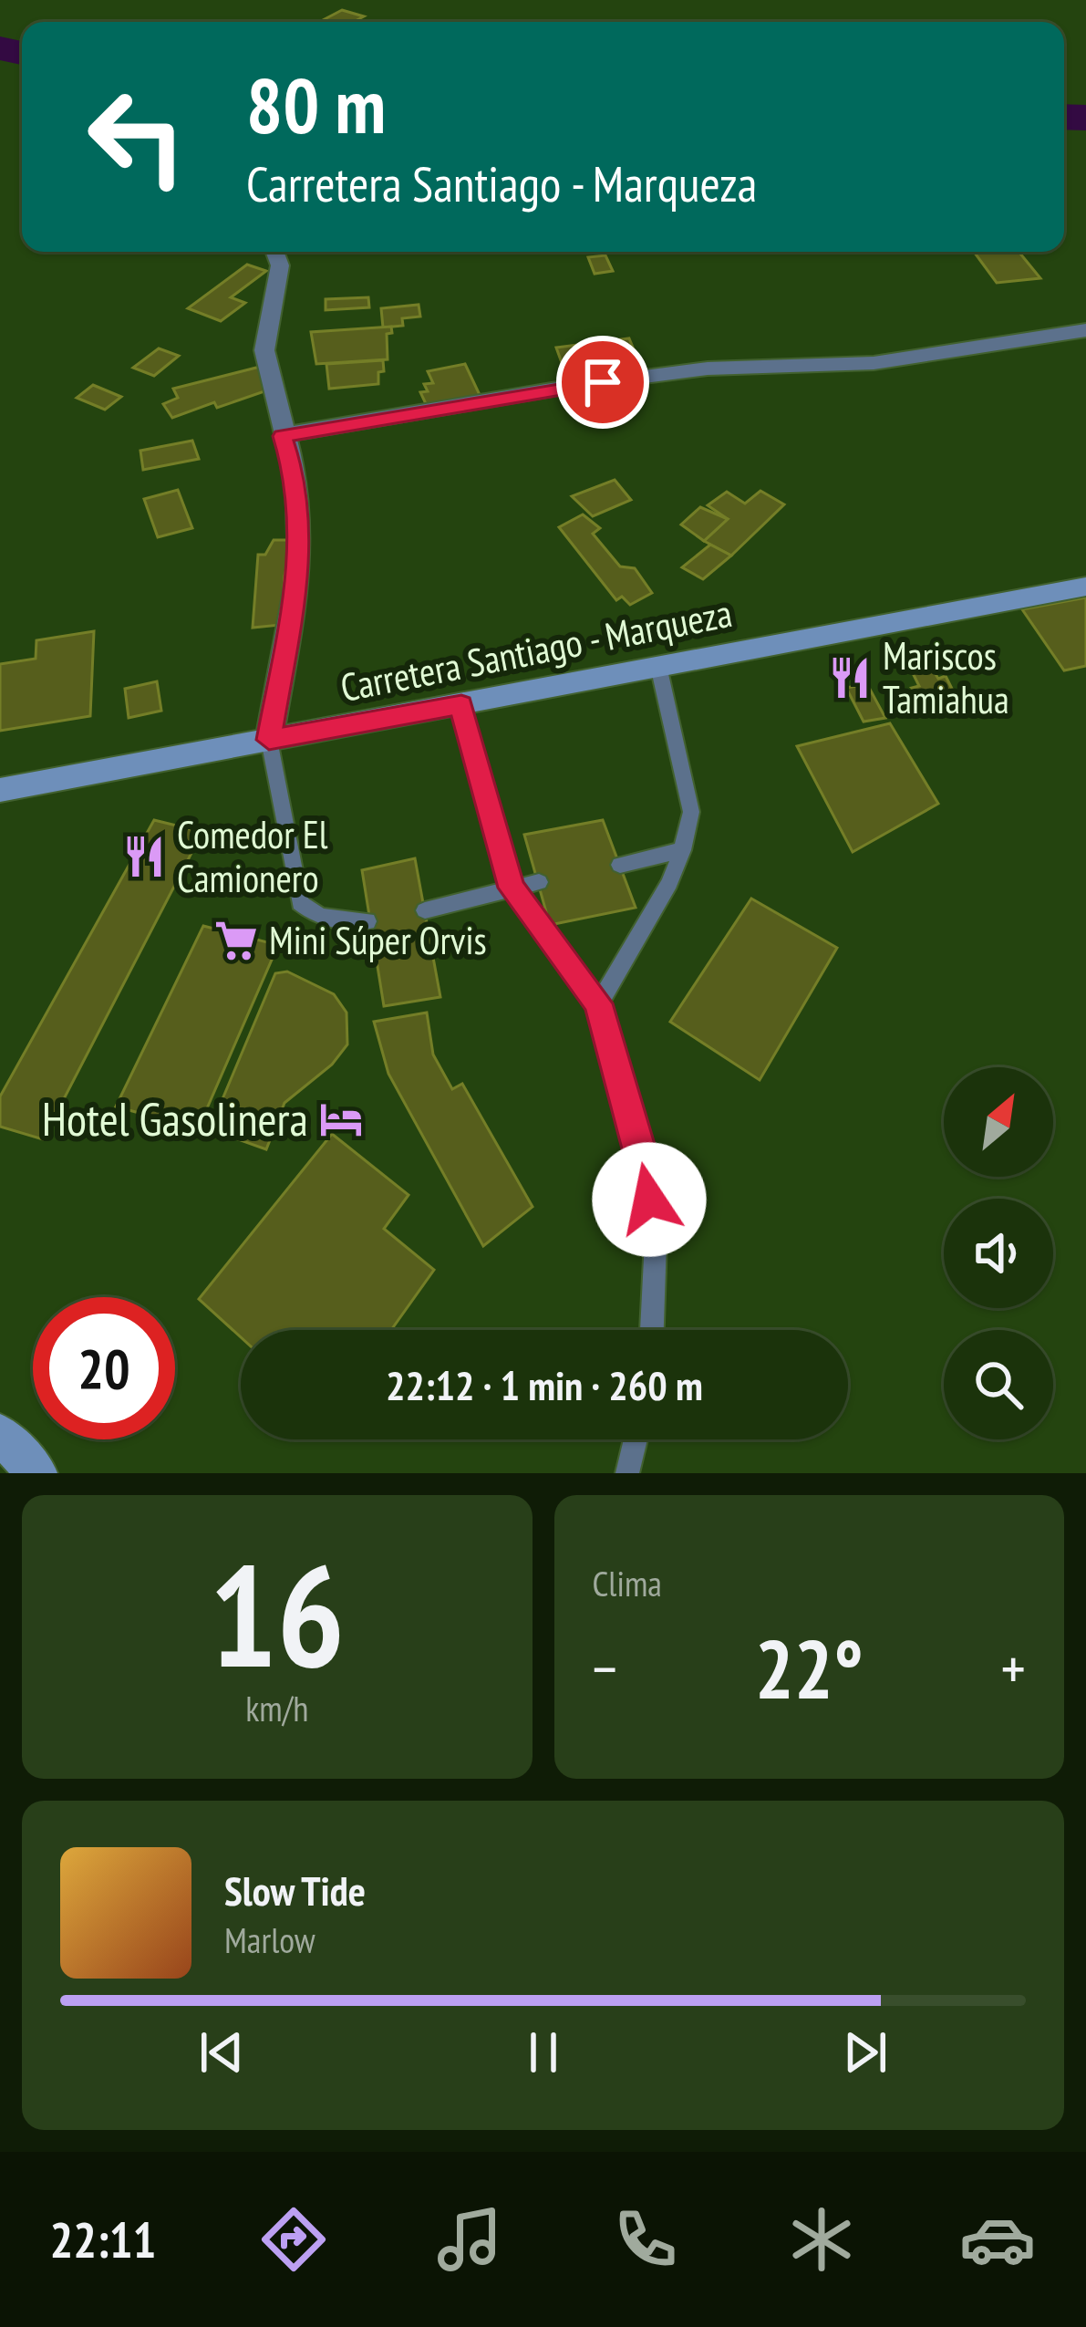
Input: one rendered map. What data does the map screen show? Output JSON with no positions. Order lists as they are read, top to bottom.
{
  "streets": {
    "main road": ["Carretera Santiago - Marqueza"]
  },
  "places": {
    "restaurant": ["Mariscos Tamiahua", "Comedor El Camionero"],
    "supermarket": ["Mini Súper Orvis"],
    "hotel": ["Hotel Gasolinera"]
  },
  "north": "top right",
  "page": {
    "turn": ["80 m", "Carretera Santiago - Marqueza"],
    "limit": "20",
    "trip": "22:12 · 1 min · 260 m",
    "tile": [
      ["16", "km/h"],
      "Clima"
    ],
    "heat": ["−", "22°", "+"],
    "song": ["Slow Tide", "Marlow"],
    "tabs": "22:11"
  }
}
